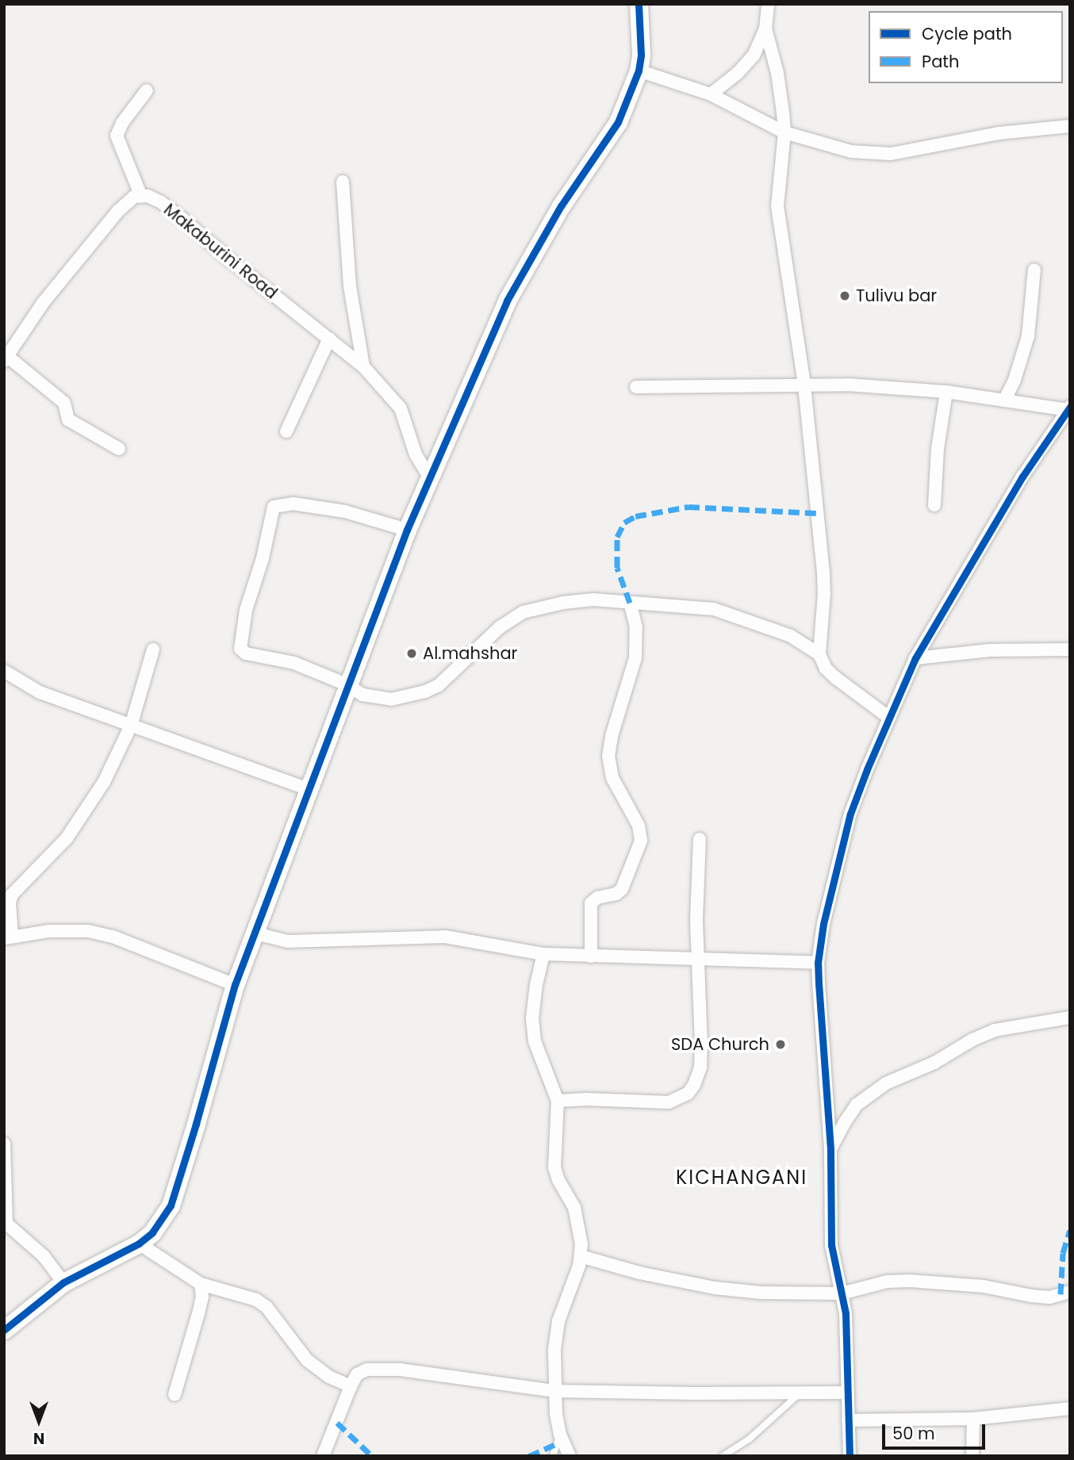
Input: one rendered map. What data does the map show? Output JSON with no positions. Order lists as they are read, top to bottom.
{
  "streets": {
    "street": ["Makaburini Road"]
  },
  "districts": ["KICHANGANI"],
  "places": ["Tulivu bar", "Al.mahshar", "SDA Church"],
  "legend": ["Cycle path", "Path"],
  "scale_bar": "50 m",
  "north": "bottom"
}
